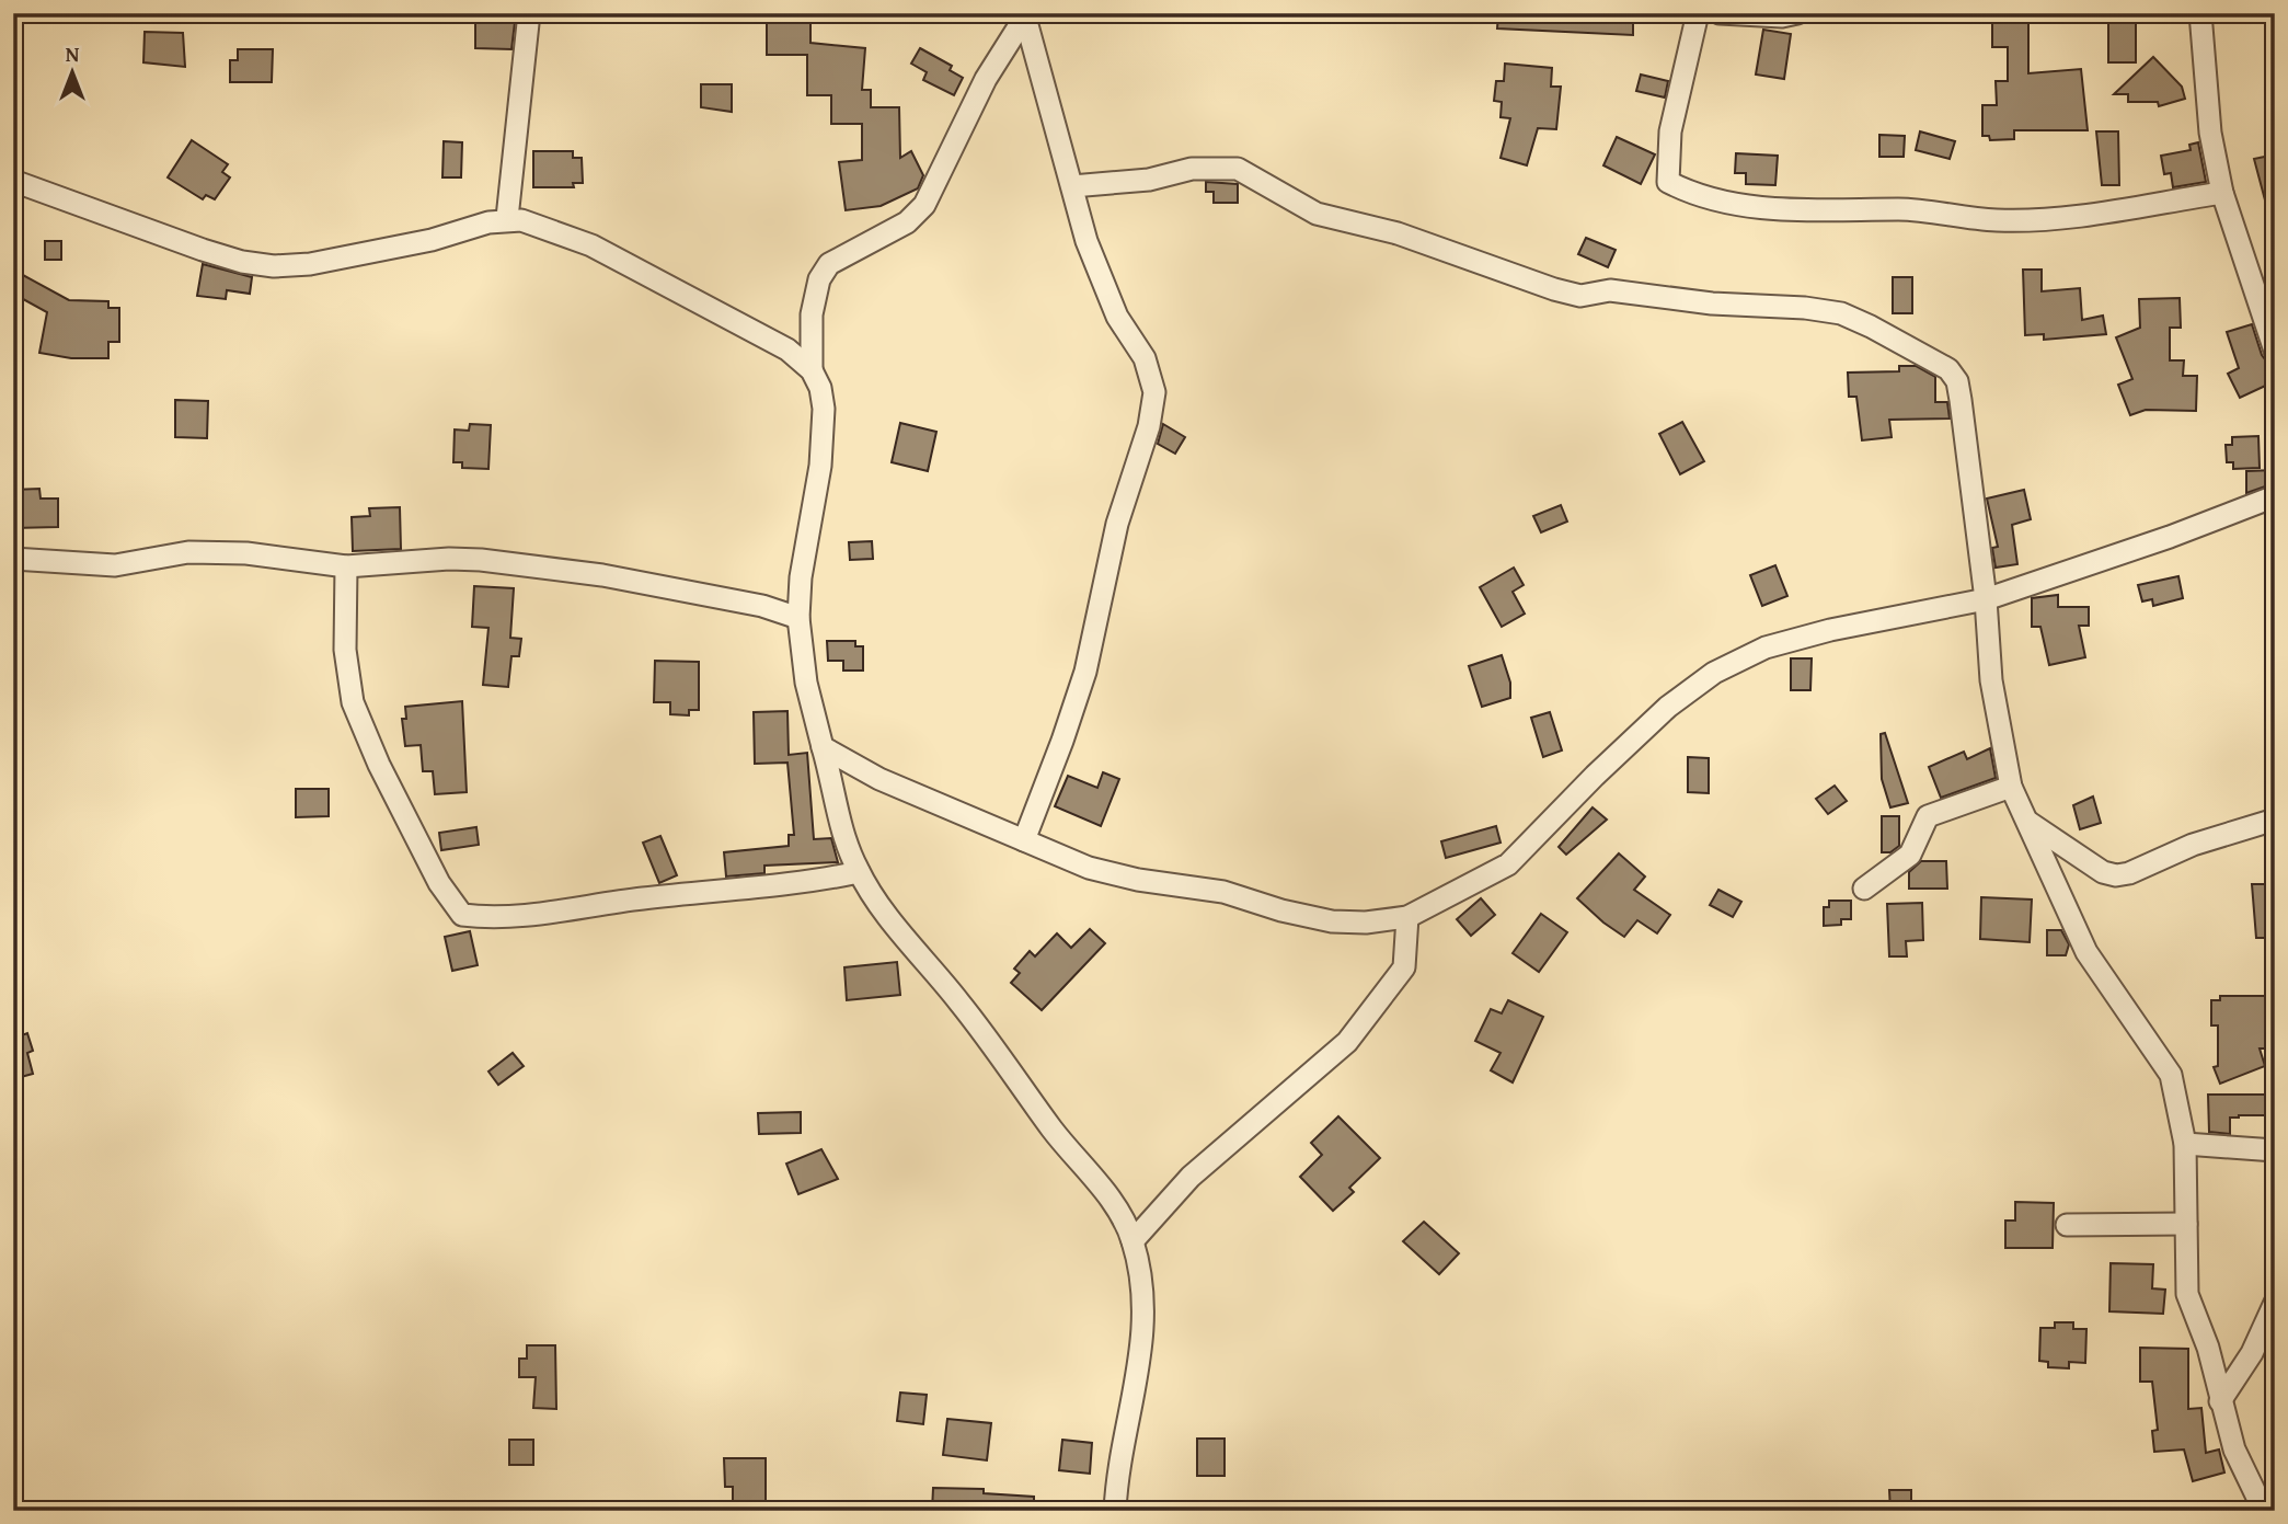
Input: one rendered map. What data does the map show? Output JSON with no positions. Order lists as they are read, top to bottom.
{
  "north": "top"
}
